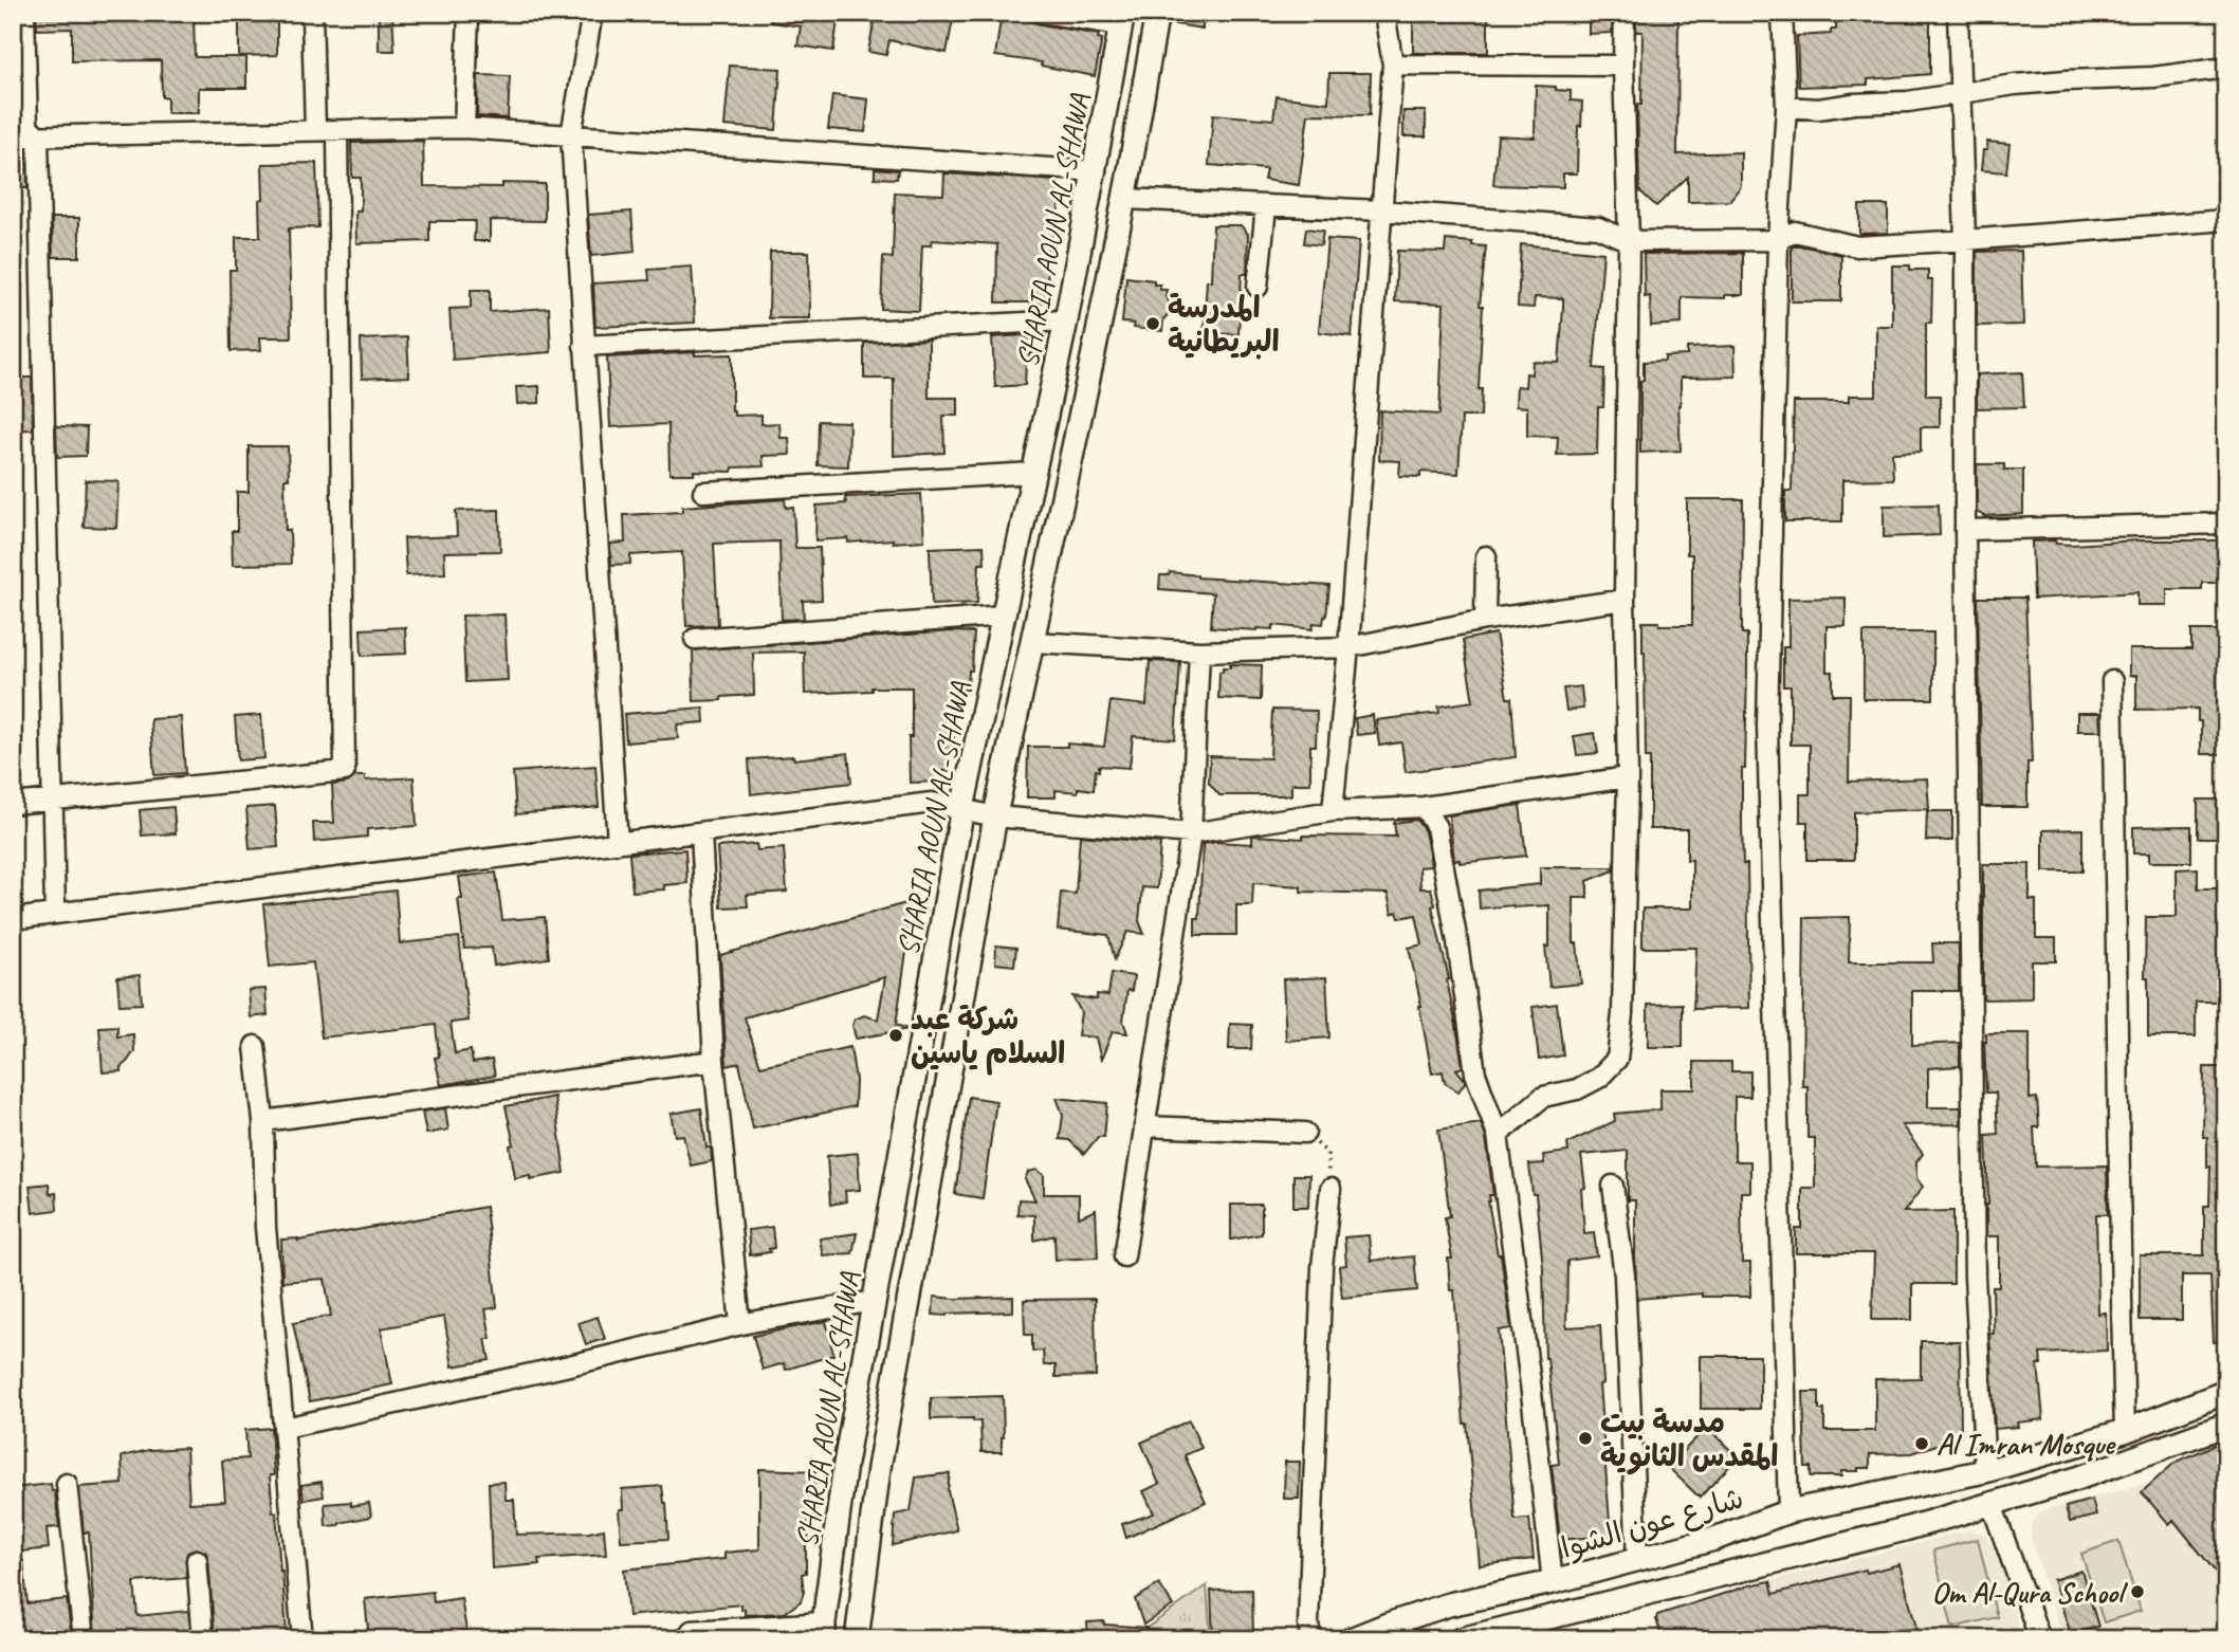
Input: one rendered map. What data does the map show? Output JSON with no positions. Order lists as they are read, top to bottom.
{
  "streets": {
    "main road": ["SHARIA AOUN AL-SHAWA", "شارع عون الشوا"]
  },
  "places": [
    "المدرسة البريطانية",
    "شركة عبد السلام ياسين",
    "مدسة بيت المقدس الثانوية",
    "Al Imran Mosque",
    "Om Al-Qura School"
  ]
}
